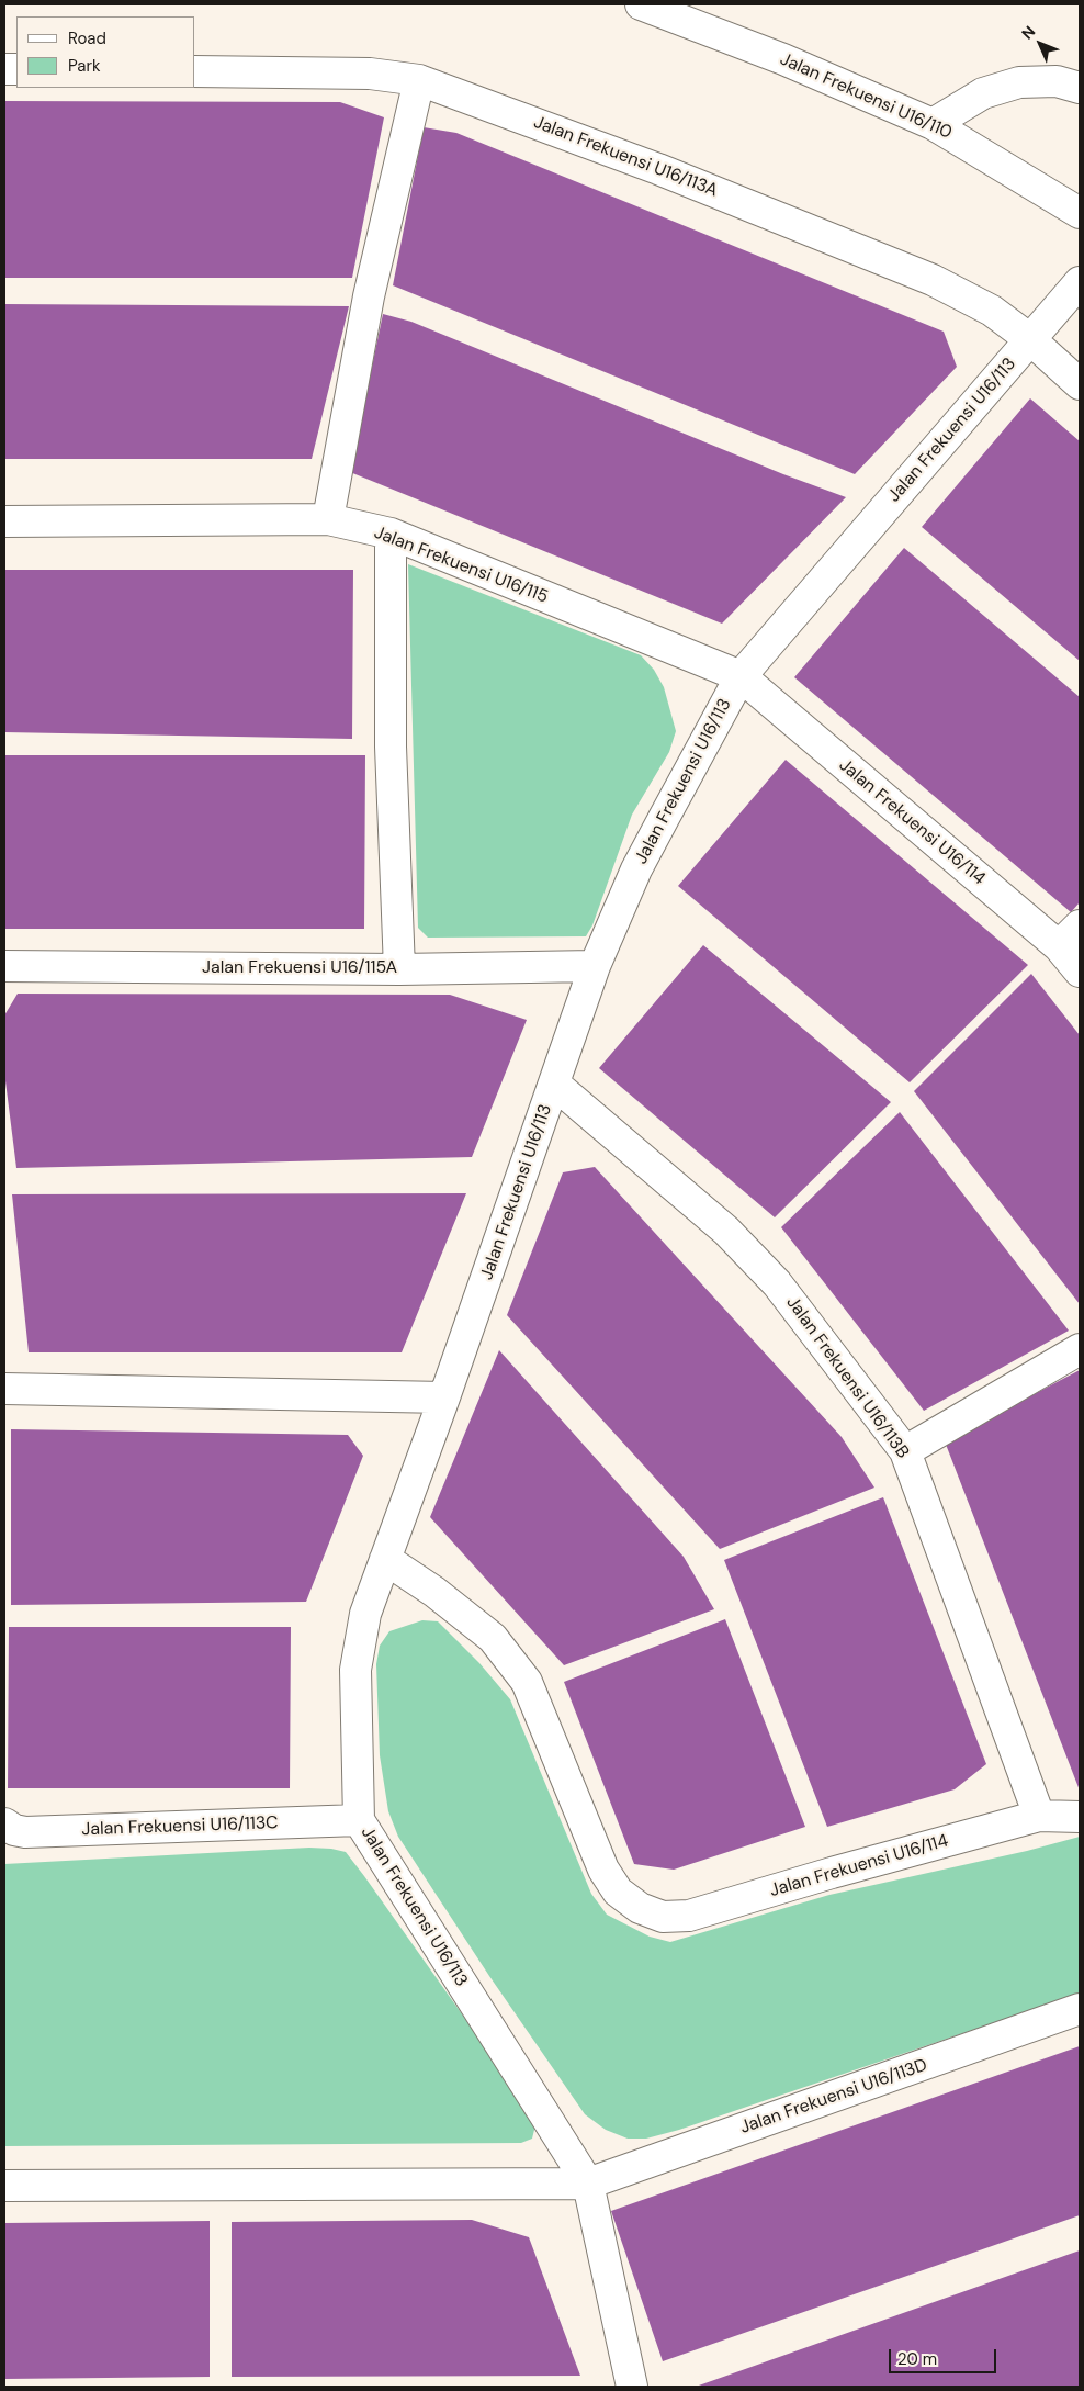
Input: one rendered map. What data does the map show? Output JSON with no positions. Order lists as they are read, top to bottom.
{
  "streets": {
    "street": [
      "Jalan Frekuensi U16/110",
      "Jalan Frekuensi U16/113A",
      "Jalan Frekuensi U16/113",
      "Jalan Frekuensi U16/115",
      "Jalan Frekuensi U16/114",
      "Jalan Frekuensi U16/115A",
      "Jalan Frekuensi U16/113B",
      "Jalan Frekuensi U16/113C",
      "Jalan Frekuensi U16/113D"
    ]
  },
  "crossings": [
    ["Jalan Frekuensi U16/113A", "Jalan Frekuensi U16/113"],
    ["Jalan Frekuensi U16/113", "Jalan Frekuensi U16/115"],
    ["Jalan Frekuensi U16/113", "Jalan Frekuensi U16/114"],
    ["Jalan Frekuensi U16/113", "Jalan Frekuensi U16/115A"],
    ["Jalan Frekuensi U16/113", "Jalan Frekuensi U16/113B"],
    ["Jalan Frekuensi U16/113", "Jalan Frekuensi U16/113C"],
    ["Jalan Frekuensi U16/113", "Jalan Frekuensi U16/113D"],
    ["Jalan Frekuensi U16/115", "Jalan Frekuensi U16/114"],
    ["Jalan Frekuensi U16/114", "Jalan Frekuensi U16/113B"]
  ],
  "legend": ["Road", "Park"],
  "scale_bar": "20 m",
  "north": "top left"
}
